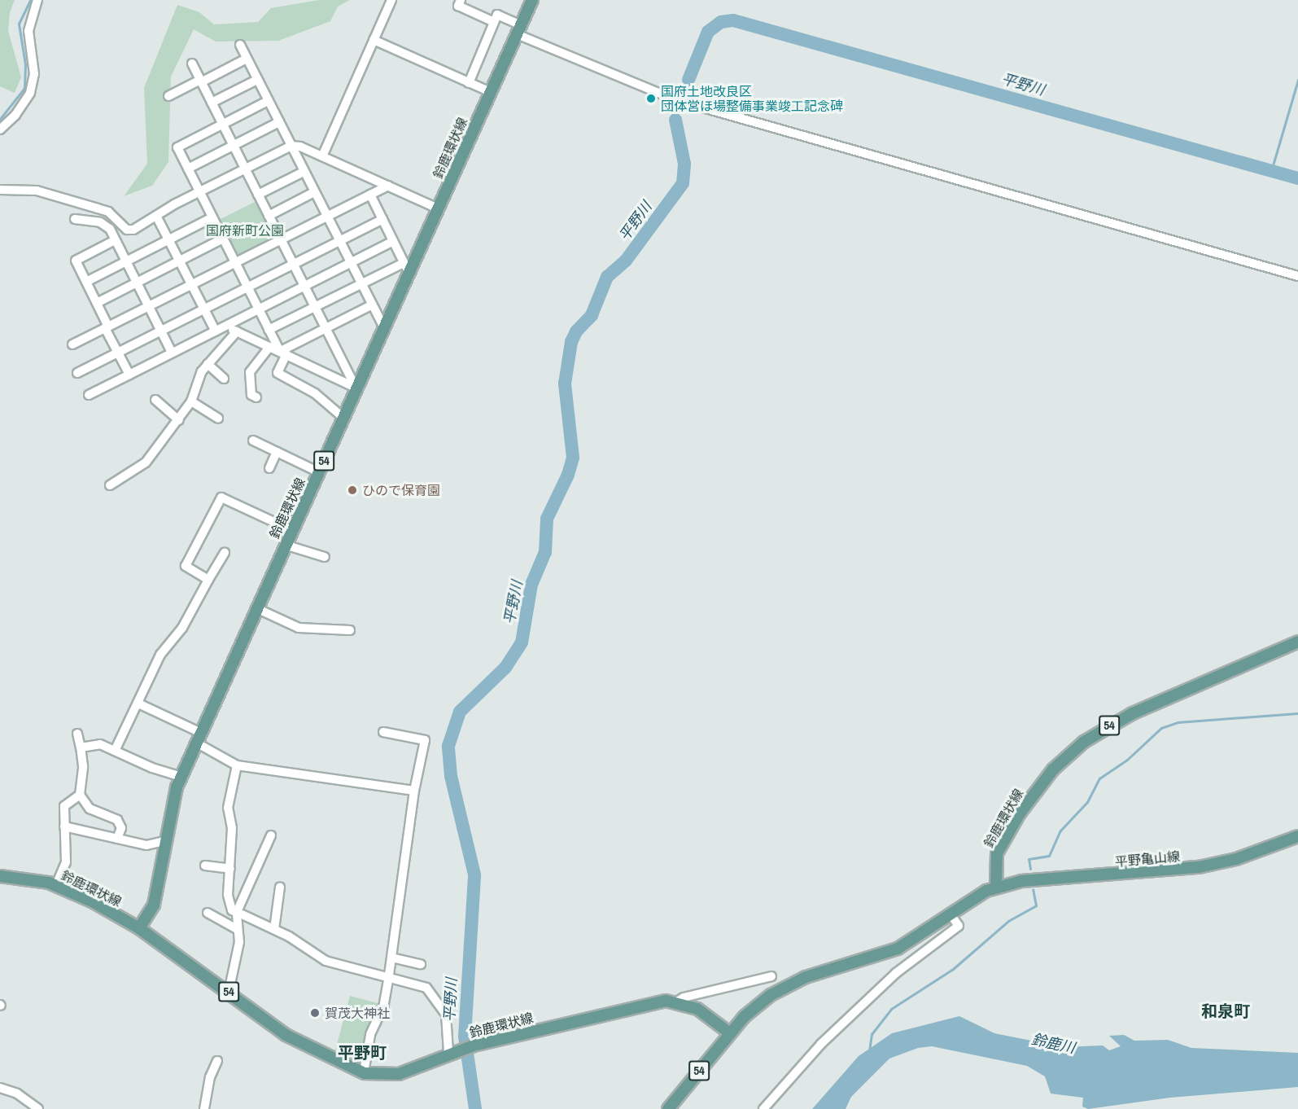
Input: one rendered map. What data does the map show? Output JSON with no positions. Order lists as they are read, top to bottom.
{
  "streets": {
    "main road": ["鈴鹿環状線", "54", "平野亀山線"]
  },
  "crossings": [
    ["鈴鹿環状線", "54"],
    ["鈴鹿環状線", "平野亀山線"],
    ["54", "平野亀山線"]
  ],
  "districts": ["和泉町", "平野町"],
  "water": ["平野川", "鈴鹿川"],
  "parks": ["国府新町公園"],
  "places": ["国府土地改良区 団体営ほ場整備事業竣工記念碑", "ひので保育園", "賀茂大神社"]
}
